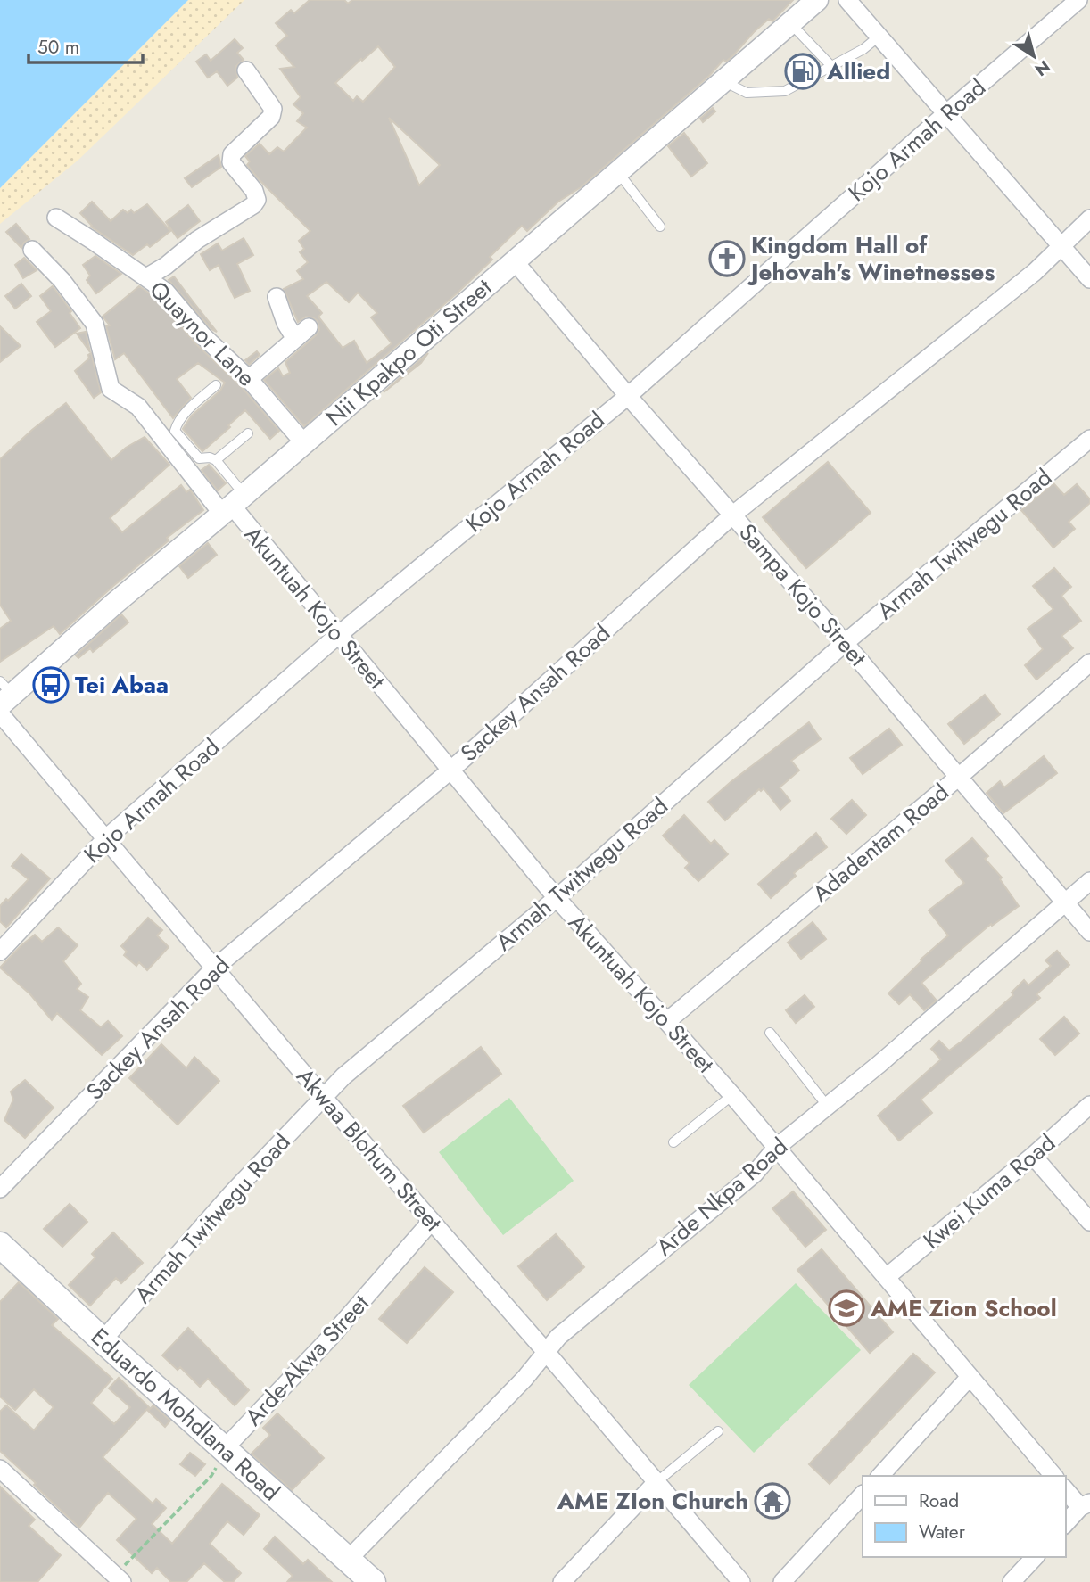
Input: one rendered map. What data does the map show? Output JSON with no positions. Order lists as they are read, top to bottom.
{
  "streets": {
    "main road": ["Eduardo Mohdlana Road"],
    "street": [
      "Kojo Armah Road",
      "Quaynor Lane",
      "Nii Kpakpo Oti Street",
      "Armah Twitwegu Road",
      "Sampa Kojo Street",
      "Akuntuah Kojo Street",
      "Sackey Ansah Road",
      "Adadentam Road",
      "Akwaa Blohum Street",
      "Kwei Kuma Road",
      "Arde Nkpa Road",
      "Arde-Akwa Street"
    ]
  },
  "crossings": [
    ["Kojo Armah Road", "Sampa Kojo Street"],
    ["Kojo Armah Road", "Akuntuah Kojo Street"],
    ["Kojo Armah Road", "Akwaa Blohum Street"],
    ["Quaynor Lane", "Nii Kpakpo Oti Street"],
    ["Nii Kpakpo Oti Street", "Sampa Kojo Street"],
    ["Nii Kpakpo Oti Street", "Akuntuah Kojo Street"],
    ["Armah Twitwegu Road", "Sampa Kojo Street"],
    ["Armah Twitwegu Road", "Akuntuah Kojo Street"],
    ["Armah Twitwegu Road", "Akwaa Blohum Street"],
    ["Armah Twitwegu Road", "Eduardo Mohdlana Road"],
    ["Sampa Kojo Street", "Sackey Ansah Road"],
    ["Sampa Kojo Street", "Adadentam Road"],
    ["Sampa Kojo Street", "Arde Nkpa Road"],
    ["Akuntuah Kojo Street", "Sackey Ansah Road"],
    ["Akuntuah Kojo Street", "Adadentam Road"],
    ["Akuntuah Kojo Street", "Kwei Kuma Road"],
    ["Akuntuah Kojo Street", "Arde Nkpa Road"],
    ["Sackey Ansah Road", "Akwaa Blohum Street"],
    ["Akwaa Blohum Street", "Arde Nkpa Road"],
    ["Akwaa Blohum Street", "Arde-Akwa Street"],
    ["Arde Nkpa Road", "Eduardo Mohdlana Road"],
    ["Arde-Akwa Street", "Eduardo Mohdlana Road"]
  ],
  "places": {
    "fuel station": ["Allied"],
    "church": ["Kingdom Hall of Jehovah's Winetnesses"],
    "bus stop": ["Tei Abaa"],
    "school or university": ["AME Zion School"],
    "temple": ["AME ZIon Church"]
  },
  "legend": ["Road", "Water"],
  "scale_bar": "50 m",
  "north": "bottom right"
}
